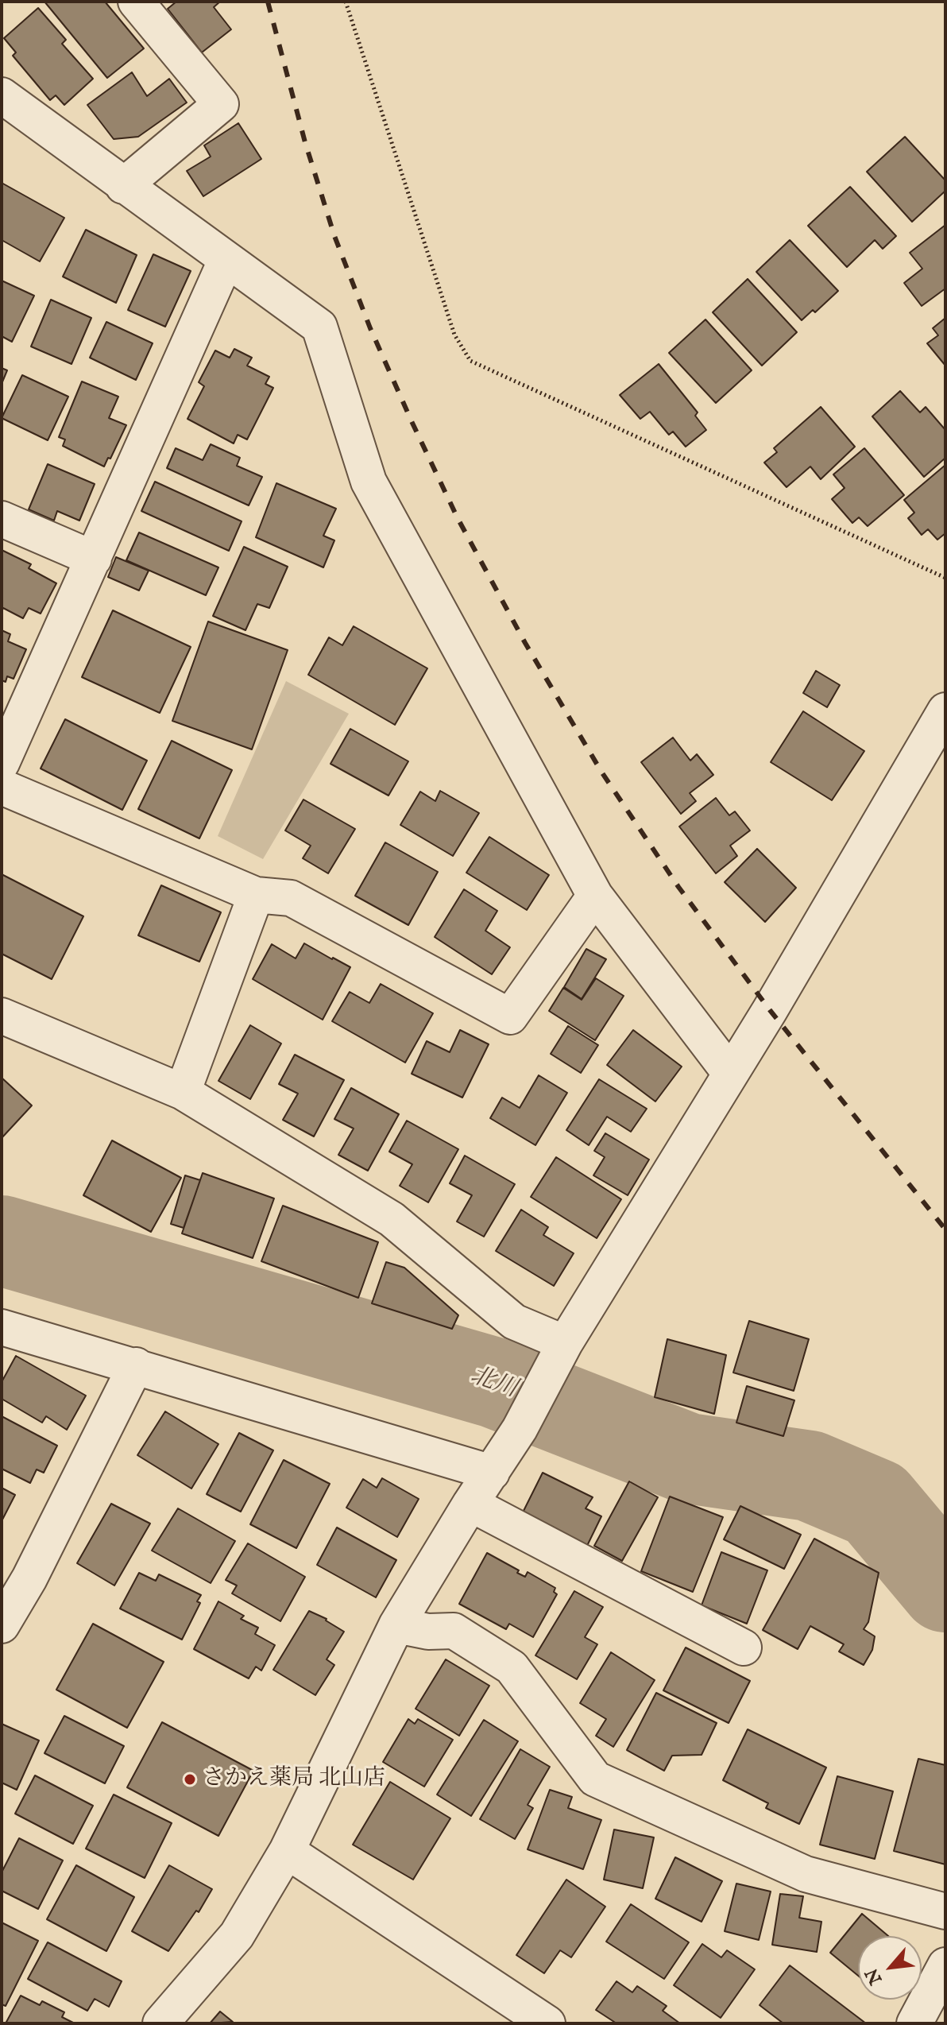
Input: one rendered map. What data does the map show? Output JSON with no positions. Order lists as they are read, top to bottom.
{
  "water": ["北川"],
  "places": ["さかえ薬局 北山店"],
  "north": "bottom left"
}
